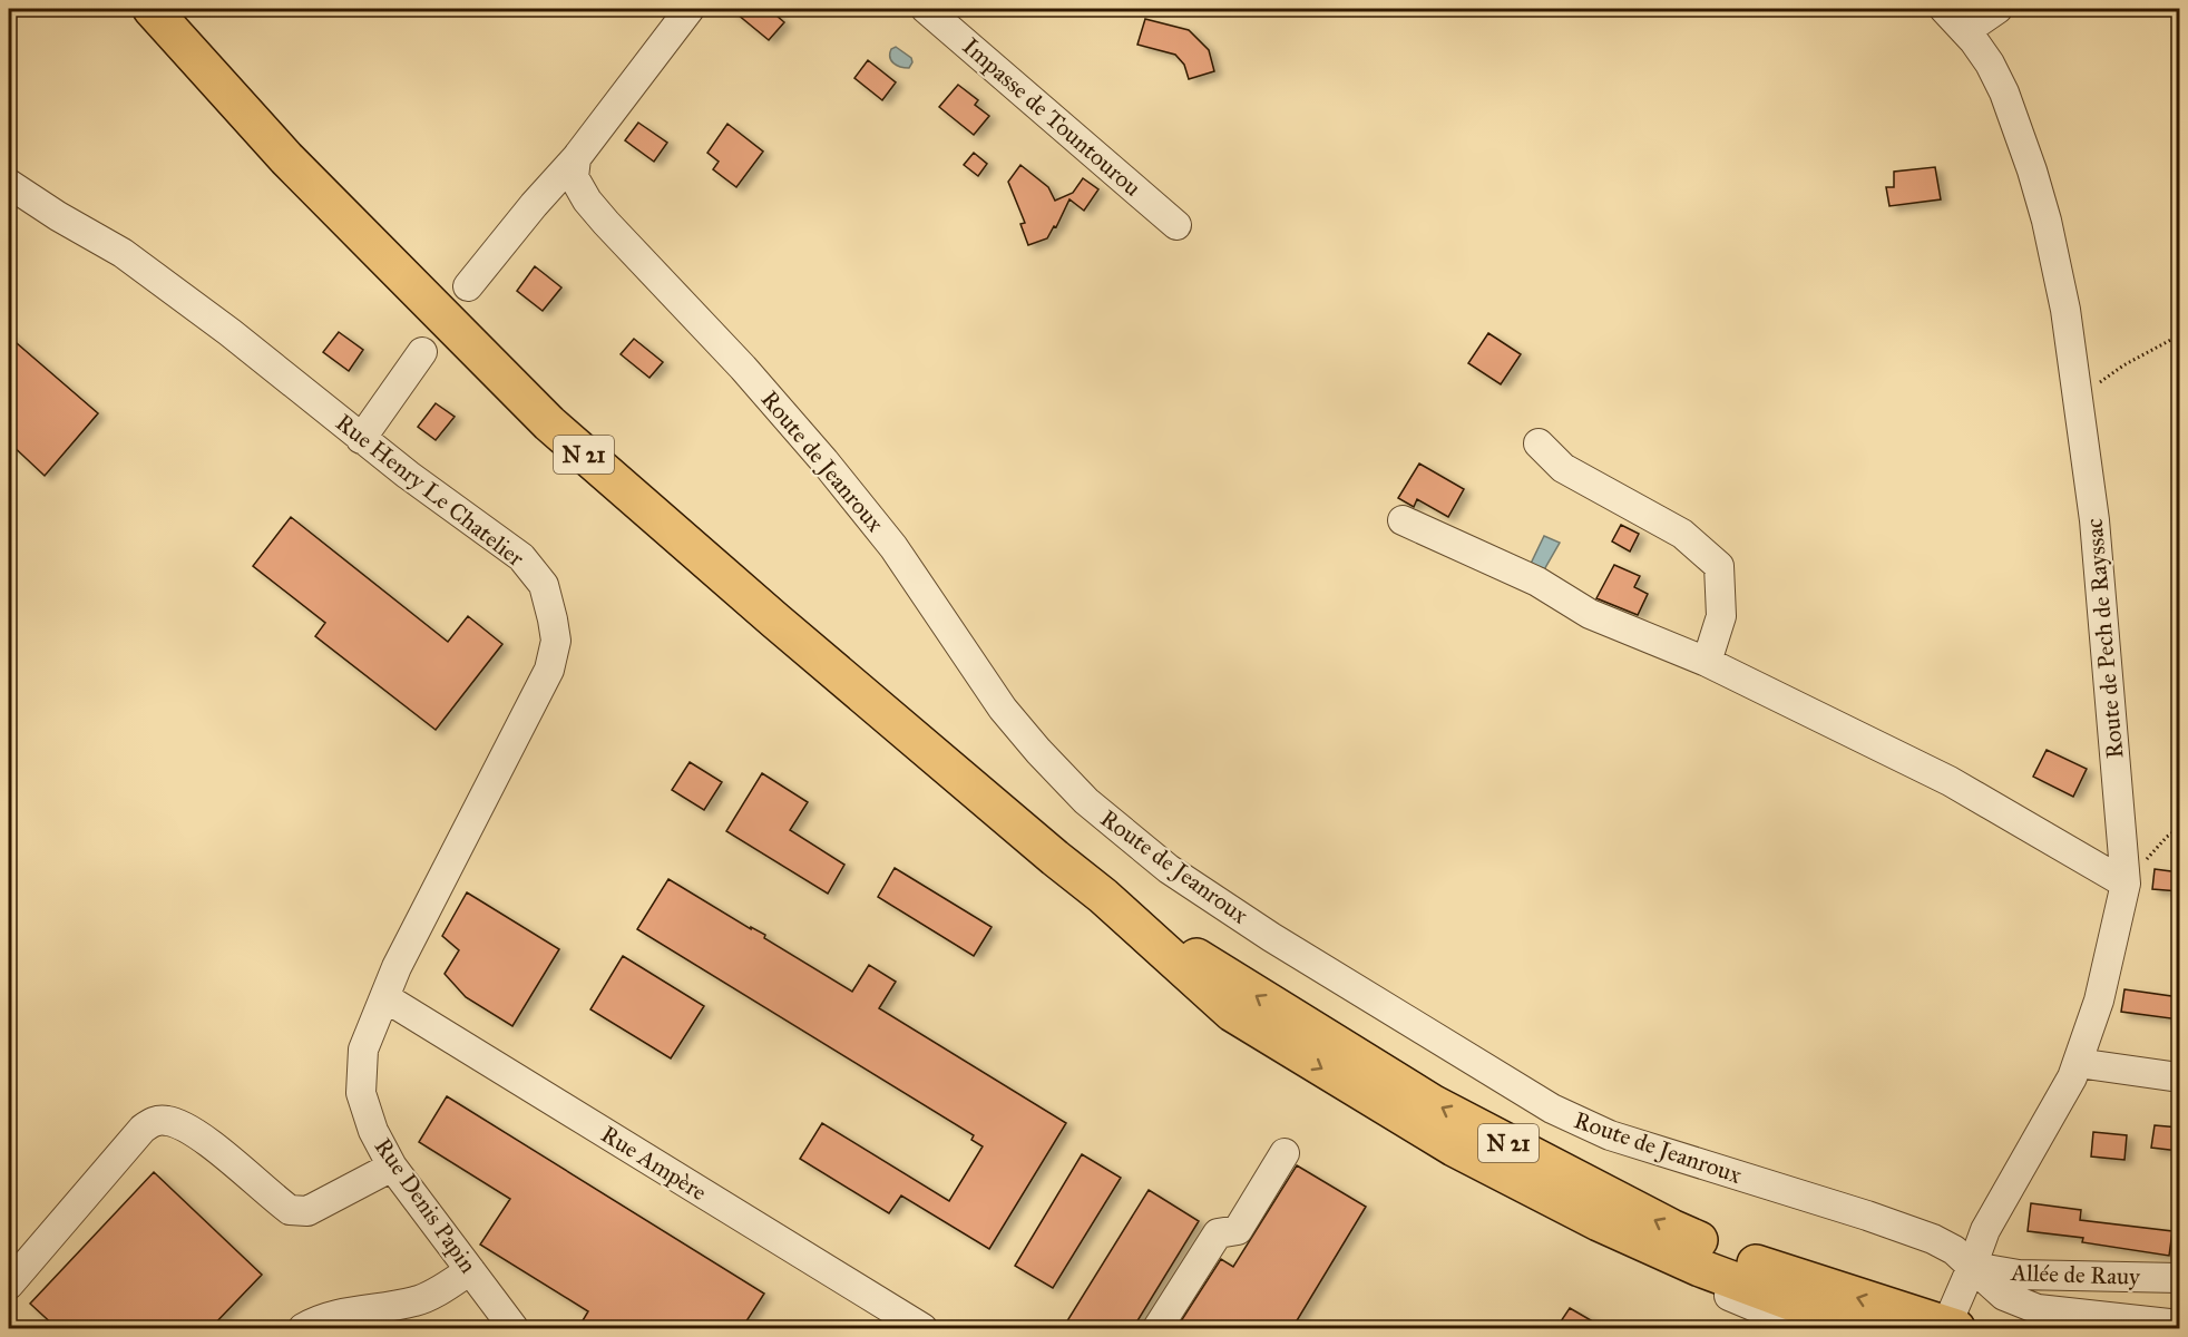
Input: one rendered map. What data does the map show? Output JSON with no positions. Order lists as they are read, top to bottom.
{
  "streets": {
    "main road": ["N 21"],
    "street": [
      "Impasse de Tountourou",
      "Route de Jeanroux",
      "Rue Henry Le Chatelier",
      "Route de Pech de Rayssac",
      "Rue Ampère",
      "Rue Denis Papin",
      "Allée de Rauy"
    ]
  },
  "crossings": [
    ["Route de Jeanroux", "Route de Pech de Rayssac"],
    ["Route de Jeanroux", "Allée de Rauy"],
    ["Rue Henry Le Chatelier", "Rue Ampère"],
    ["Rue Henry Le Chatelier", "Rue Denis Papin"],
    ["Route de Pech de Rayssac", "Allée de Rauy"],
    ["Rue Ampère", "Rue Denis Papin"]
  ]
}
